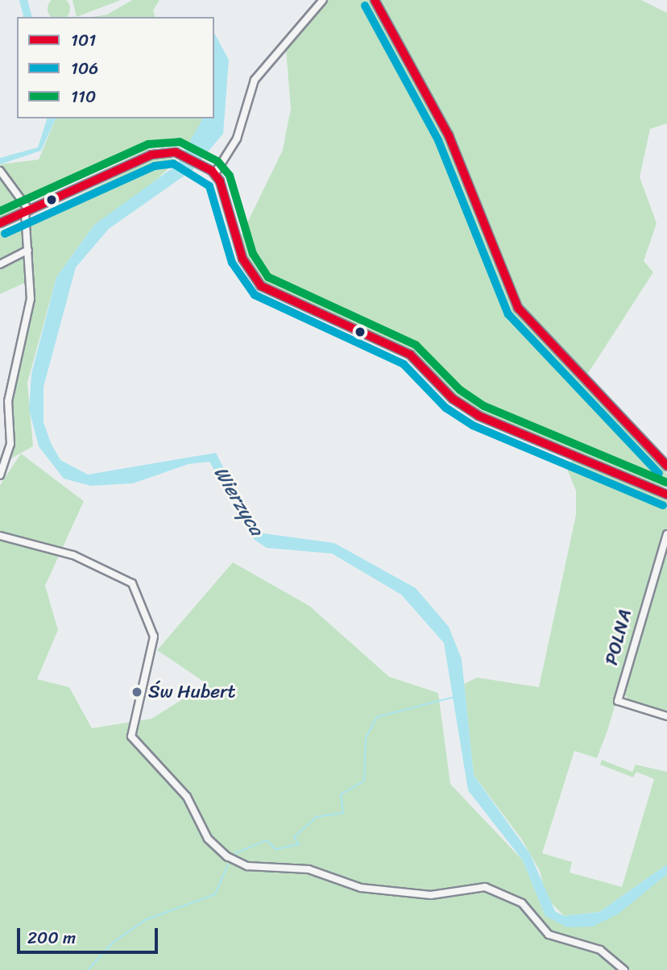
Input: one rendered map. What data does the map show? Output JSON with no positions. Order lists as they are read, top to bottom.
{
  "streets": {
    "street": ["POLNA"]
  },
  "water": ["Wierzyca"],
  "places": ["Św Hubert"],
  "lines": ["transit line 101", "transit line 106", "transit line 110"],
  "legend": ["101", "106", "110"],
  "scale_bar": "200 m"
}
